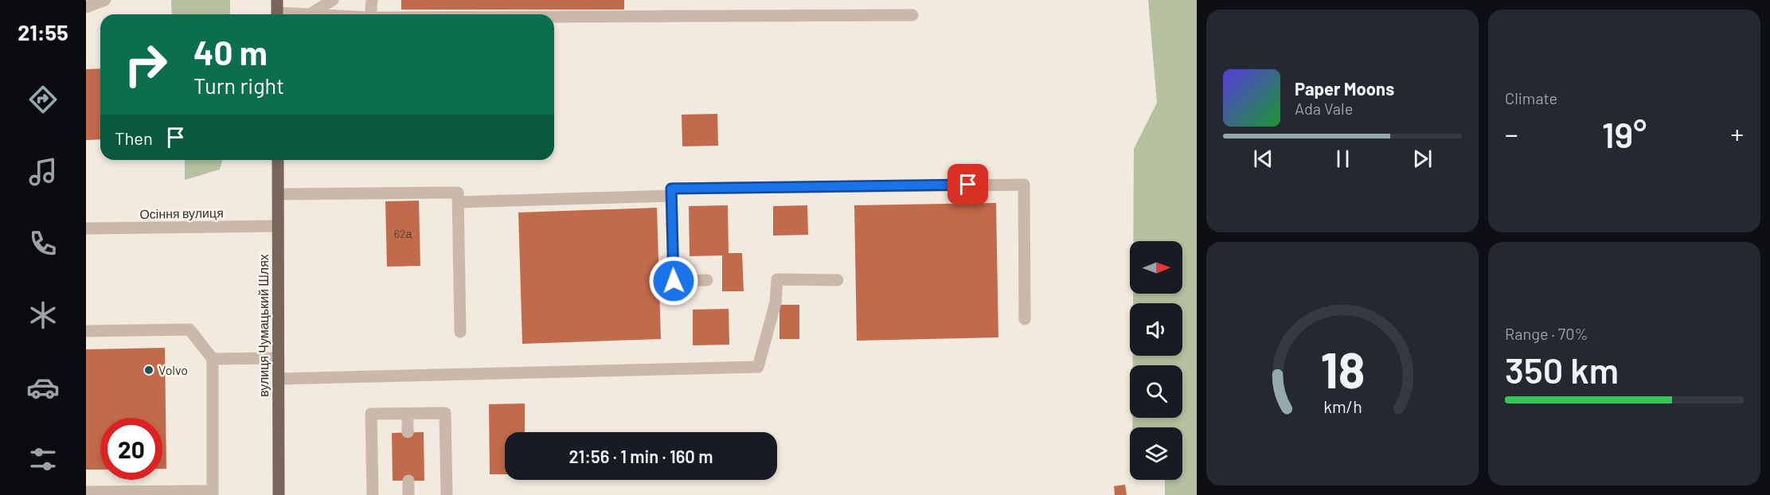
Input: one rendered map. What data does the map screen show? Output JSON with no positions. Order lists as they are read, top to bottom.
{
  "streets": {
    "main road": ["вулиця Чумацький Шлях"],
    "street": ["Осіння вулиця"]
  },
  "crossings": [
    ["Осіння вулиця", "вулиця Чумацький Шлях"]
  ],
  "places": ["Volvo"],
  "house_numbers": ["62а"],
  "north": "right",
  "page": {
    "tabs": "21:55",
    "tile": [
      "Climate",
      ["Range · 70%", "350 km"]
    ],
    "turn": ["40 m", "Turn right"],
    "song": ["Paper Moons", "Ada Vale"],
    "then": "Then",
    "heat": ["−", "19°", "+"],
    "limit": "20",
    "trip": "21:56 · 1 min · 160 m",
    "gauge": ["18", "km/h"]
  }
}
